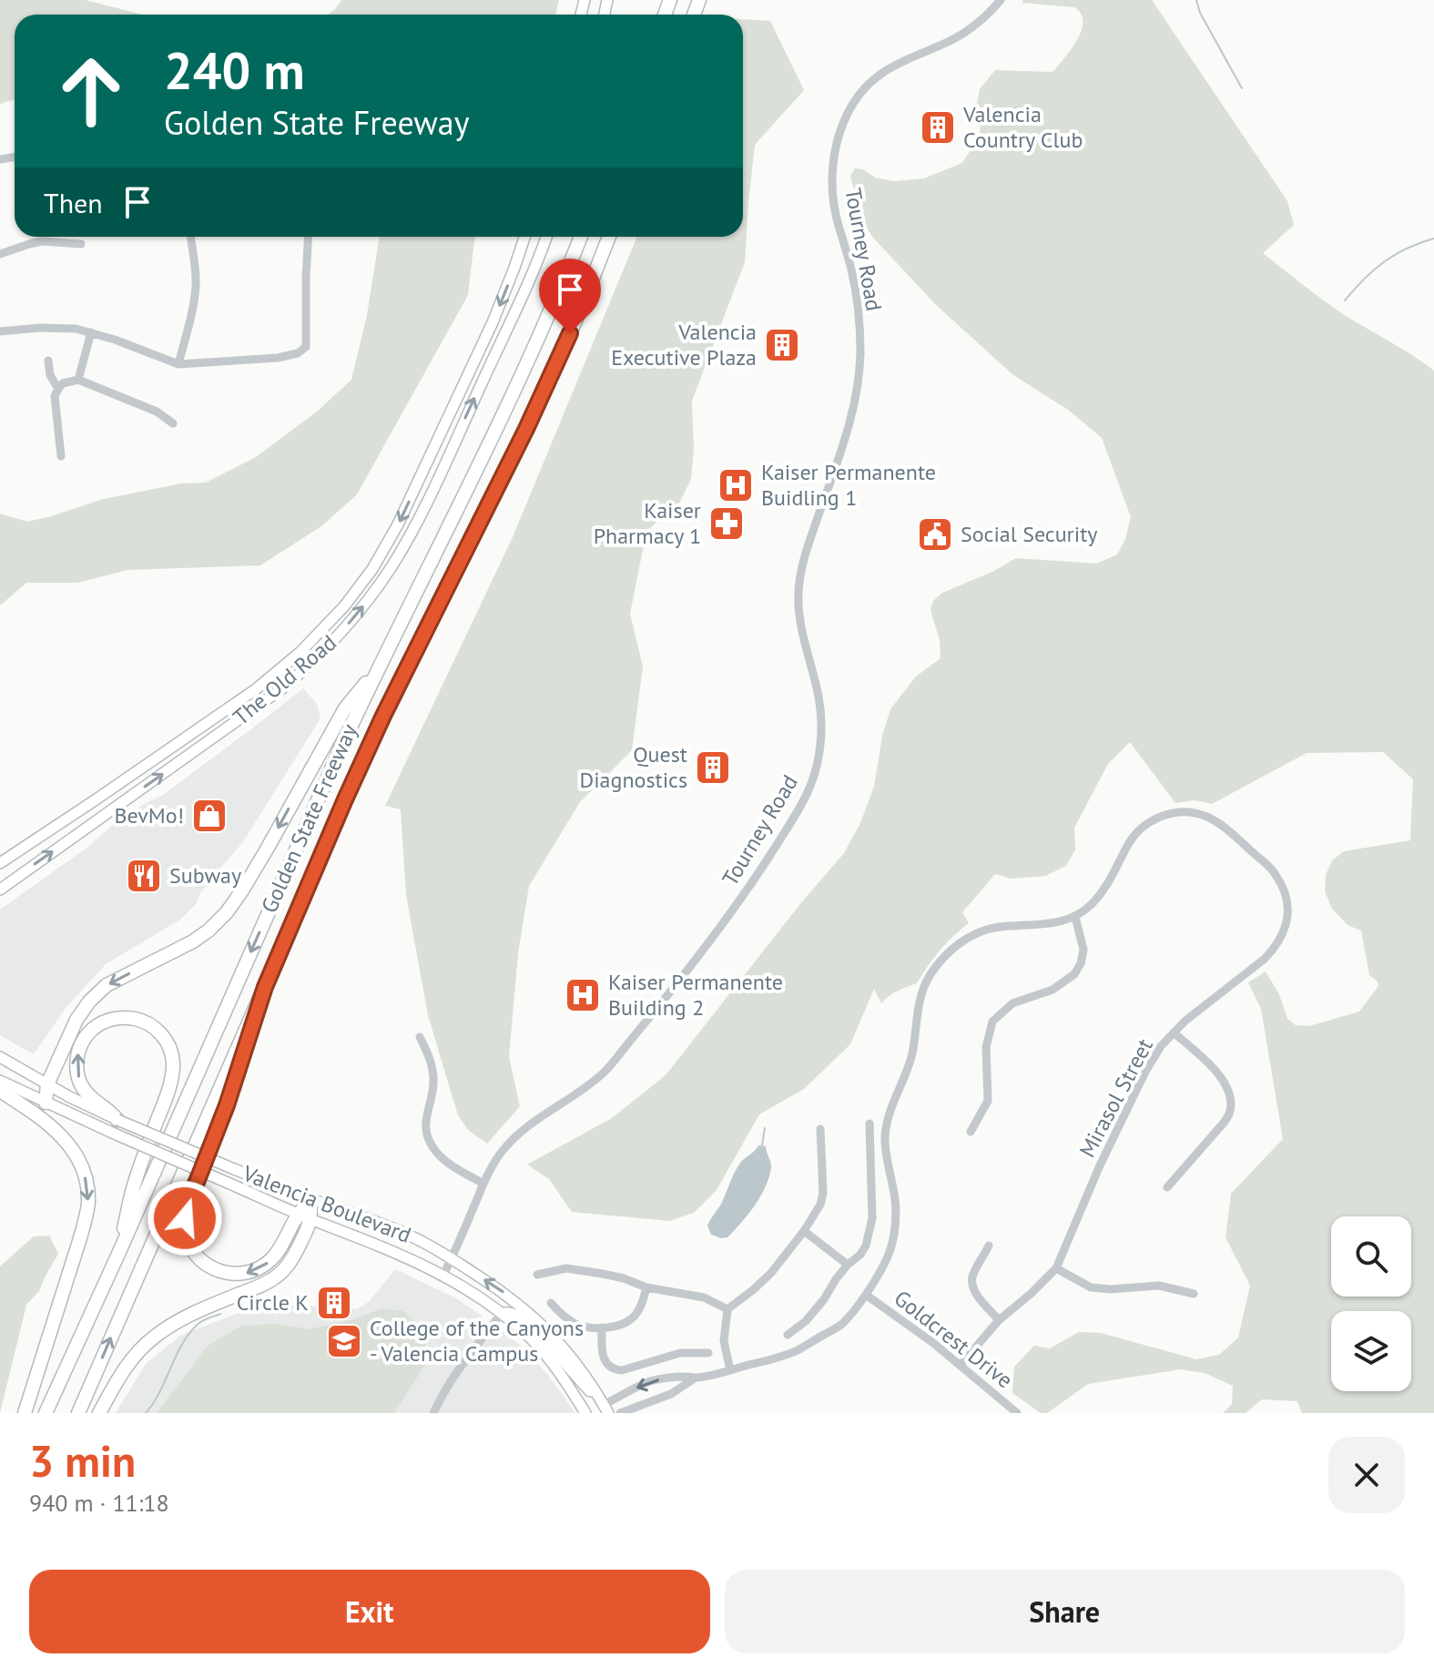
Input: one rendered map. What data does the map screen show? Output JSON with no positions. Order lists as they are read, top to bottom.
{
  "streets": {
    "highway": ["Golden State Freeway"],
    "main road": ["The Old Road", "Valencia Boulevard"],
    "street": ["Tourney Road", "Mirasol Street", "Goldcrest Drive"]
  },
  "crossings": [
    ["Tourney Road", "Valencia Boulevard"],
    ["Mirasol Street", "Goldcrest Drive"]
  ],
  "places": {
    "building": [
      "Valencia Country Club",
      "Valencia Executive Plaza",
      "Quest Diagnostics",
      "Circle K"
    ],
    "hospital": ["Kaiser Permanente Buidling 1", "Kaiser Permanente Building 2"],
    "pharmacy": ["Kaiser Pharmacy 1"],
    "public building": ["Social Security"],
    "shop": ["BevMo!"],
    "restaurant": ["Subway"],
    "school or university": ["College of the Canyons - Valencia Campus"]
  },
  "page": {
    "turn": ["240 m", "Golden State Freeway"],
    "then": "Then",
    "heading": ["3 min", "940 m · 11:18"],
    "buttons": ["Exit", "Share"]
  }
}
